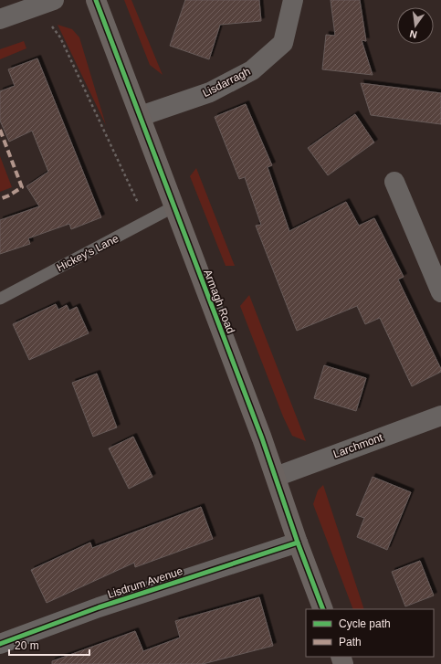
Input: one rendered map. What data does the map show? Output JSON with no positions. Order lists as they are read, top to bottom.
{
  "streets": {
    "main road": ["Armagh Road"],
    "street": ["Lisdarragh", "Larchmont", "Lisdrum Avenue"],
    "lane": ["Hickey's Lane"]
  },
  "crossings": [
    ["Lisdarragh", "Armagh Road"],
    ["Hickey's Lane", "Armagh Road"],
    ["Armagh Road", "Larchmont"],
    ["Armagh Road", "Lisdrum Avenue"]
  ],
  "legend": ["Cycle path", "Path"],
  "scale_bar": "20 m",
  "north": "bottom"
}
